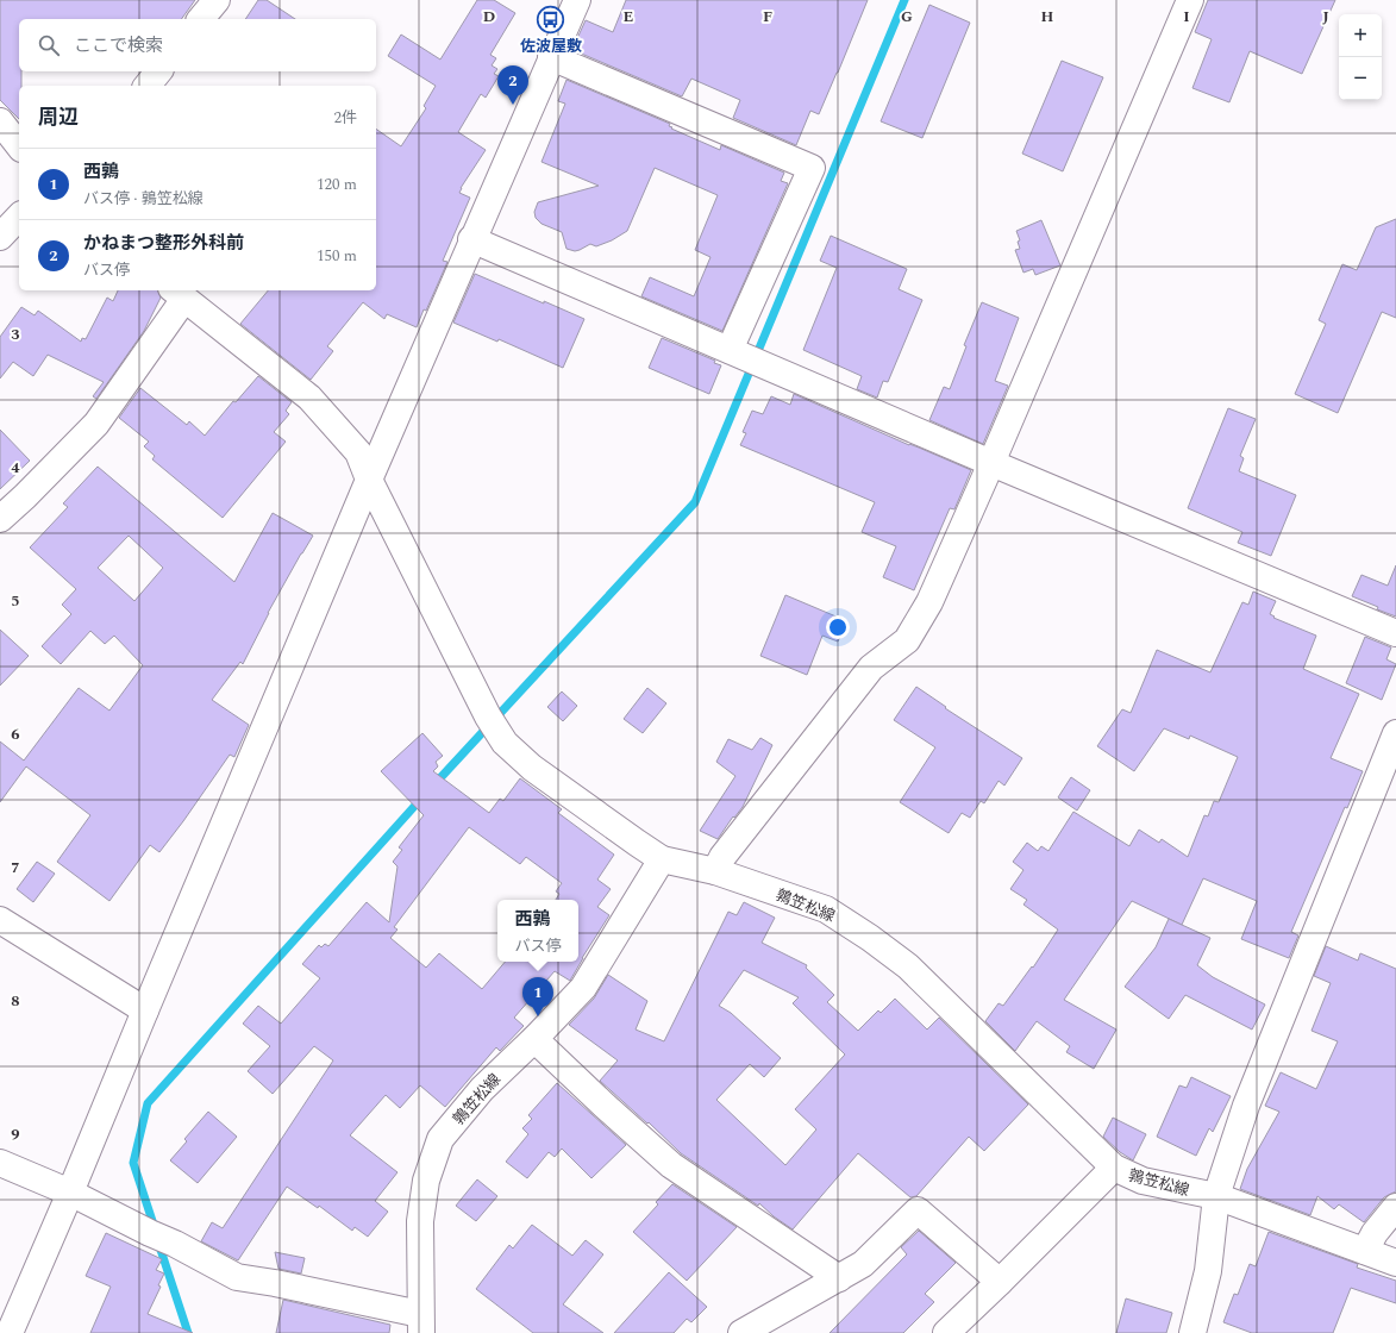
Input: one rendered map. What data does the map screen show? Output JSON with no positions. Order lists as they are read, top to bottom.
{
  "streets": {
    "street": ["鶉笠松線"]
  },
  "places": {
    "bus stop": ["佐波屋敷"]
  },
  "page": {
    "map_buttons": ["+", "−"],
    "search": "ここで検索",
    "pins": ["2", "1"],
    "heading": ["周辺", "2件"],
    "list": [
      {
        "mark": "1",
        "name": "西鶉",
        "note": "バス停 · 鶉笠松線",
        "value": "120 m"
      },
      {
        "mark": "2",
        "name": "かねまつ整形外科前",
        "note": "バス停",
        "value": "150 m"
      }
    ],
    "popup": ["西鶉", "バス停"]
  },
  "grid": {
    "columns": [
      "D",
      "E",
      "F",
      "G",
      "H",
      "I",
      "J"
    ],
    "rows": [
      "3",
      "4",
      "5",
      "6",
      "7",
      "8",
      "9"
    ]
  }
}
